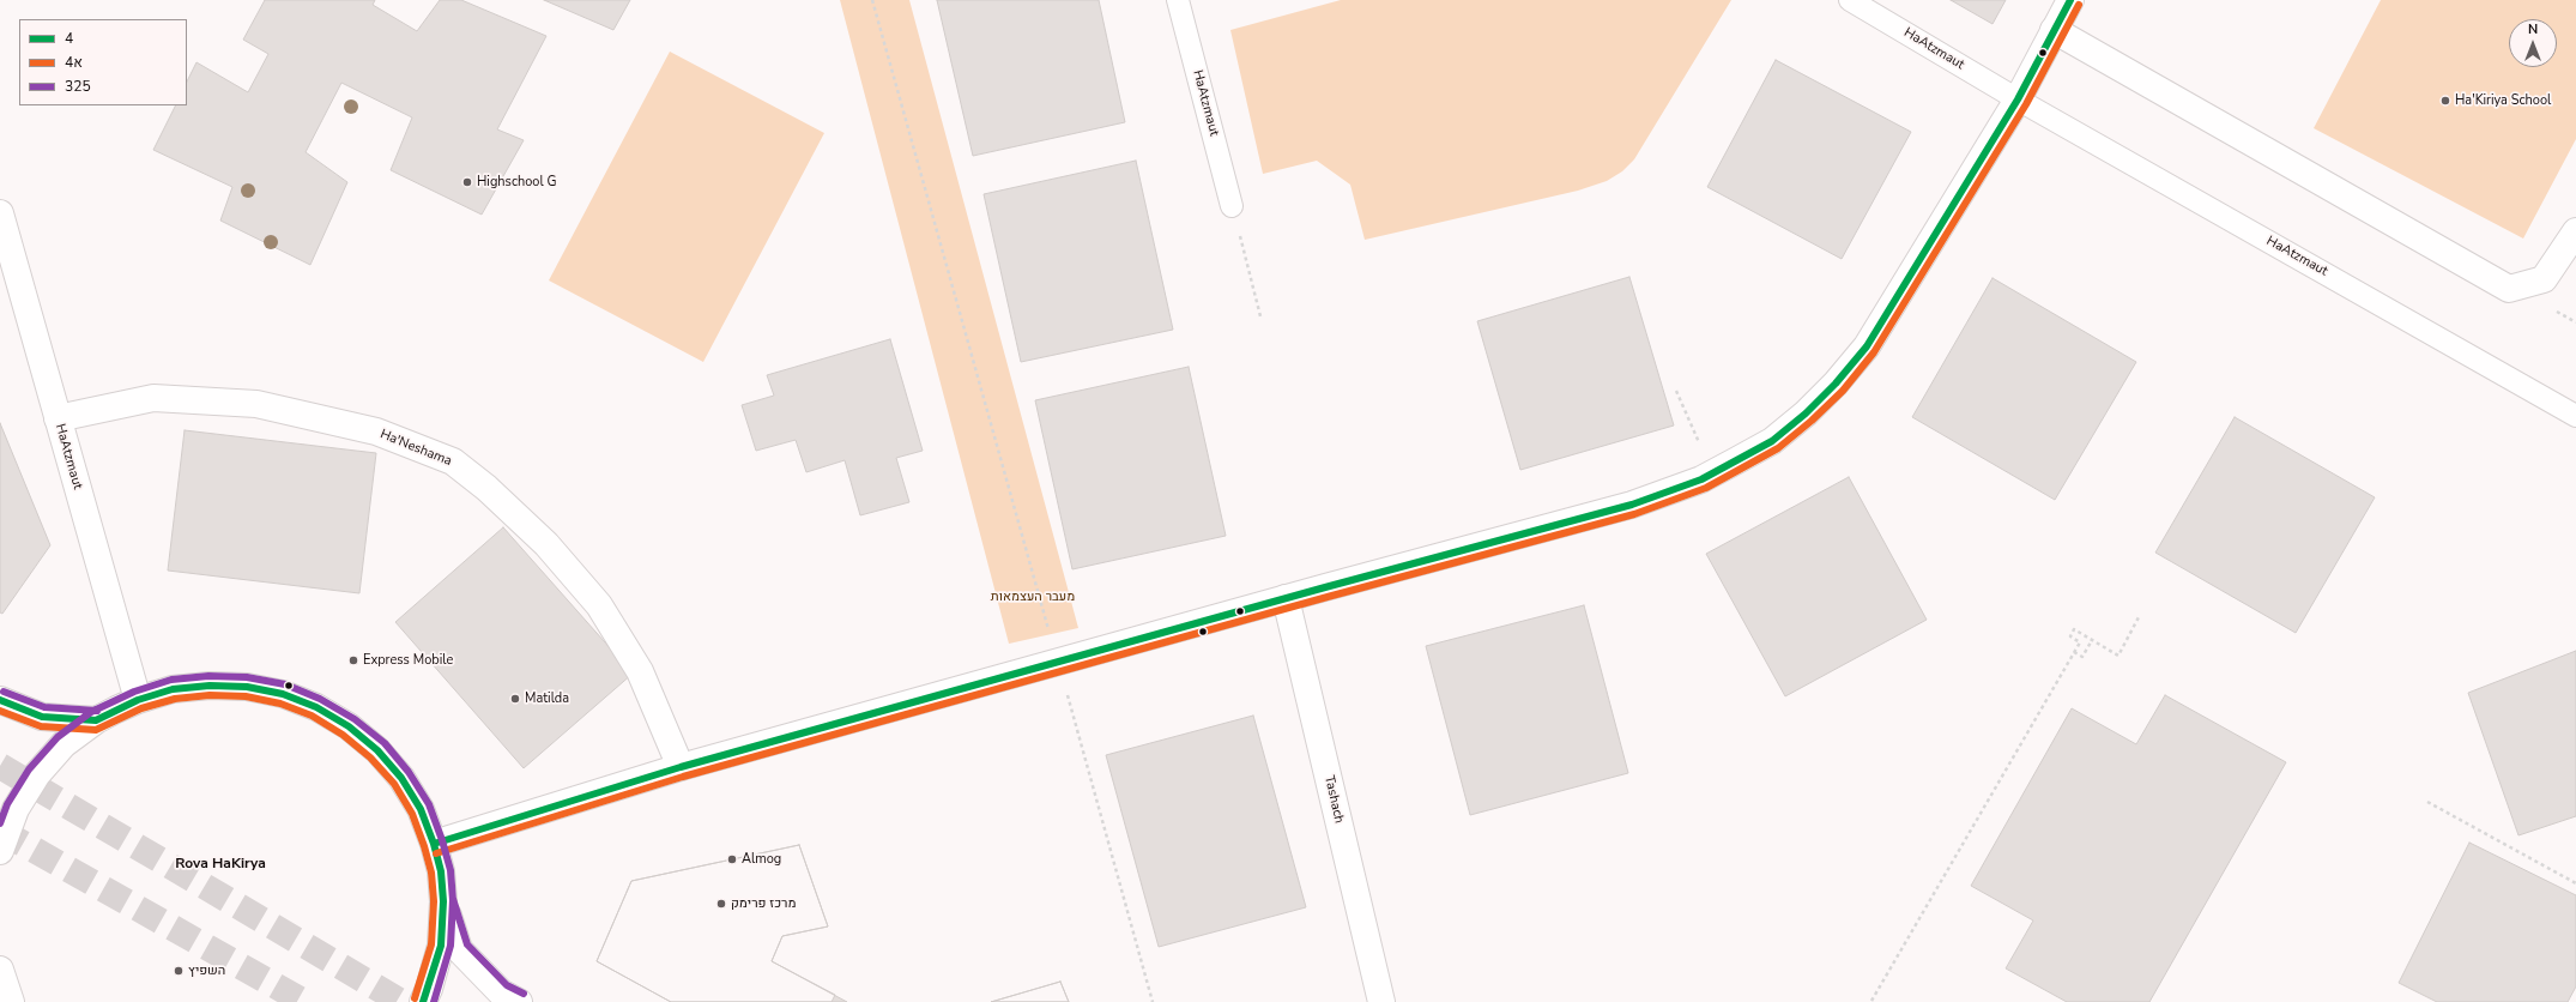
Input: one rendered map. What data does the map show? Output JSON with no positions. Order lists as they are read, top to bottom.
{
  "streets": {
    "street": ["HaAtzmaut", "Ha'Neshama", "Tashach"]
  },
  "crossings": [
    ["HaAtzmaut", "Ha'Neshama"]
  ],
  "districts": ["Rova HaKirya"],
  "parks": ["מעבר העצמאות"],
  "places": [
    "Ha'Kiriya School",
    "Highschool G",
    "Express Mobile",
    "Matilda",
    "Almog",
    "מרכז פרימק",
    "השפיץ"
  ],
  "lines": ["transit line 4", "transit line 4א", "transit line 325"],
  "legend": ["4", "4א", "325"],
  "north": "top"
}
